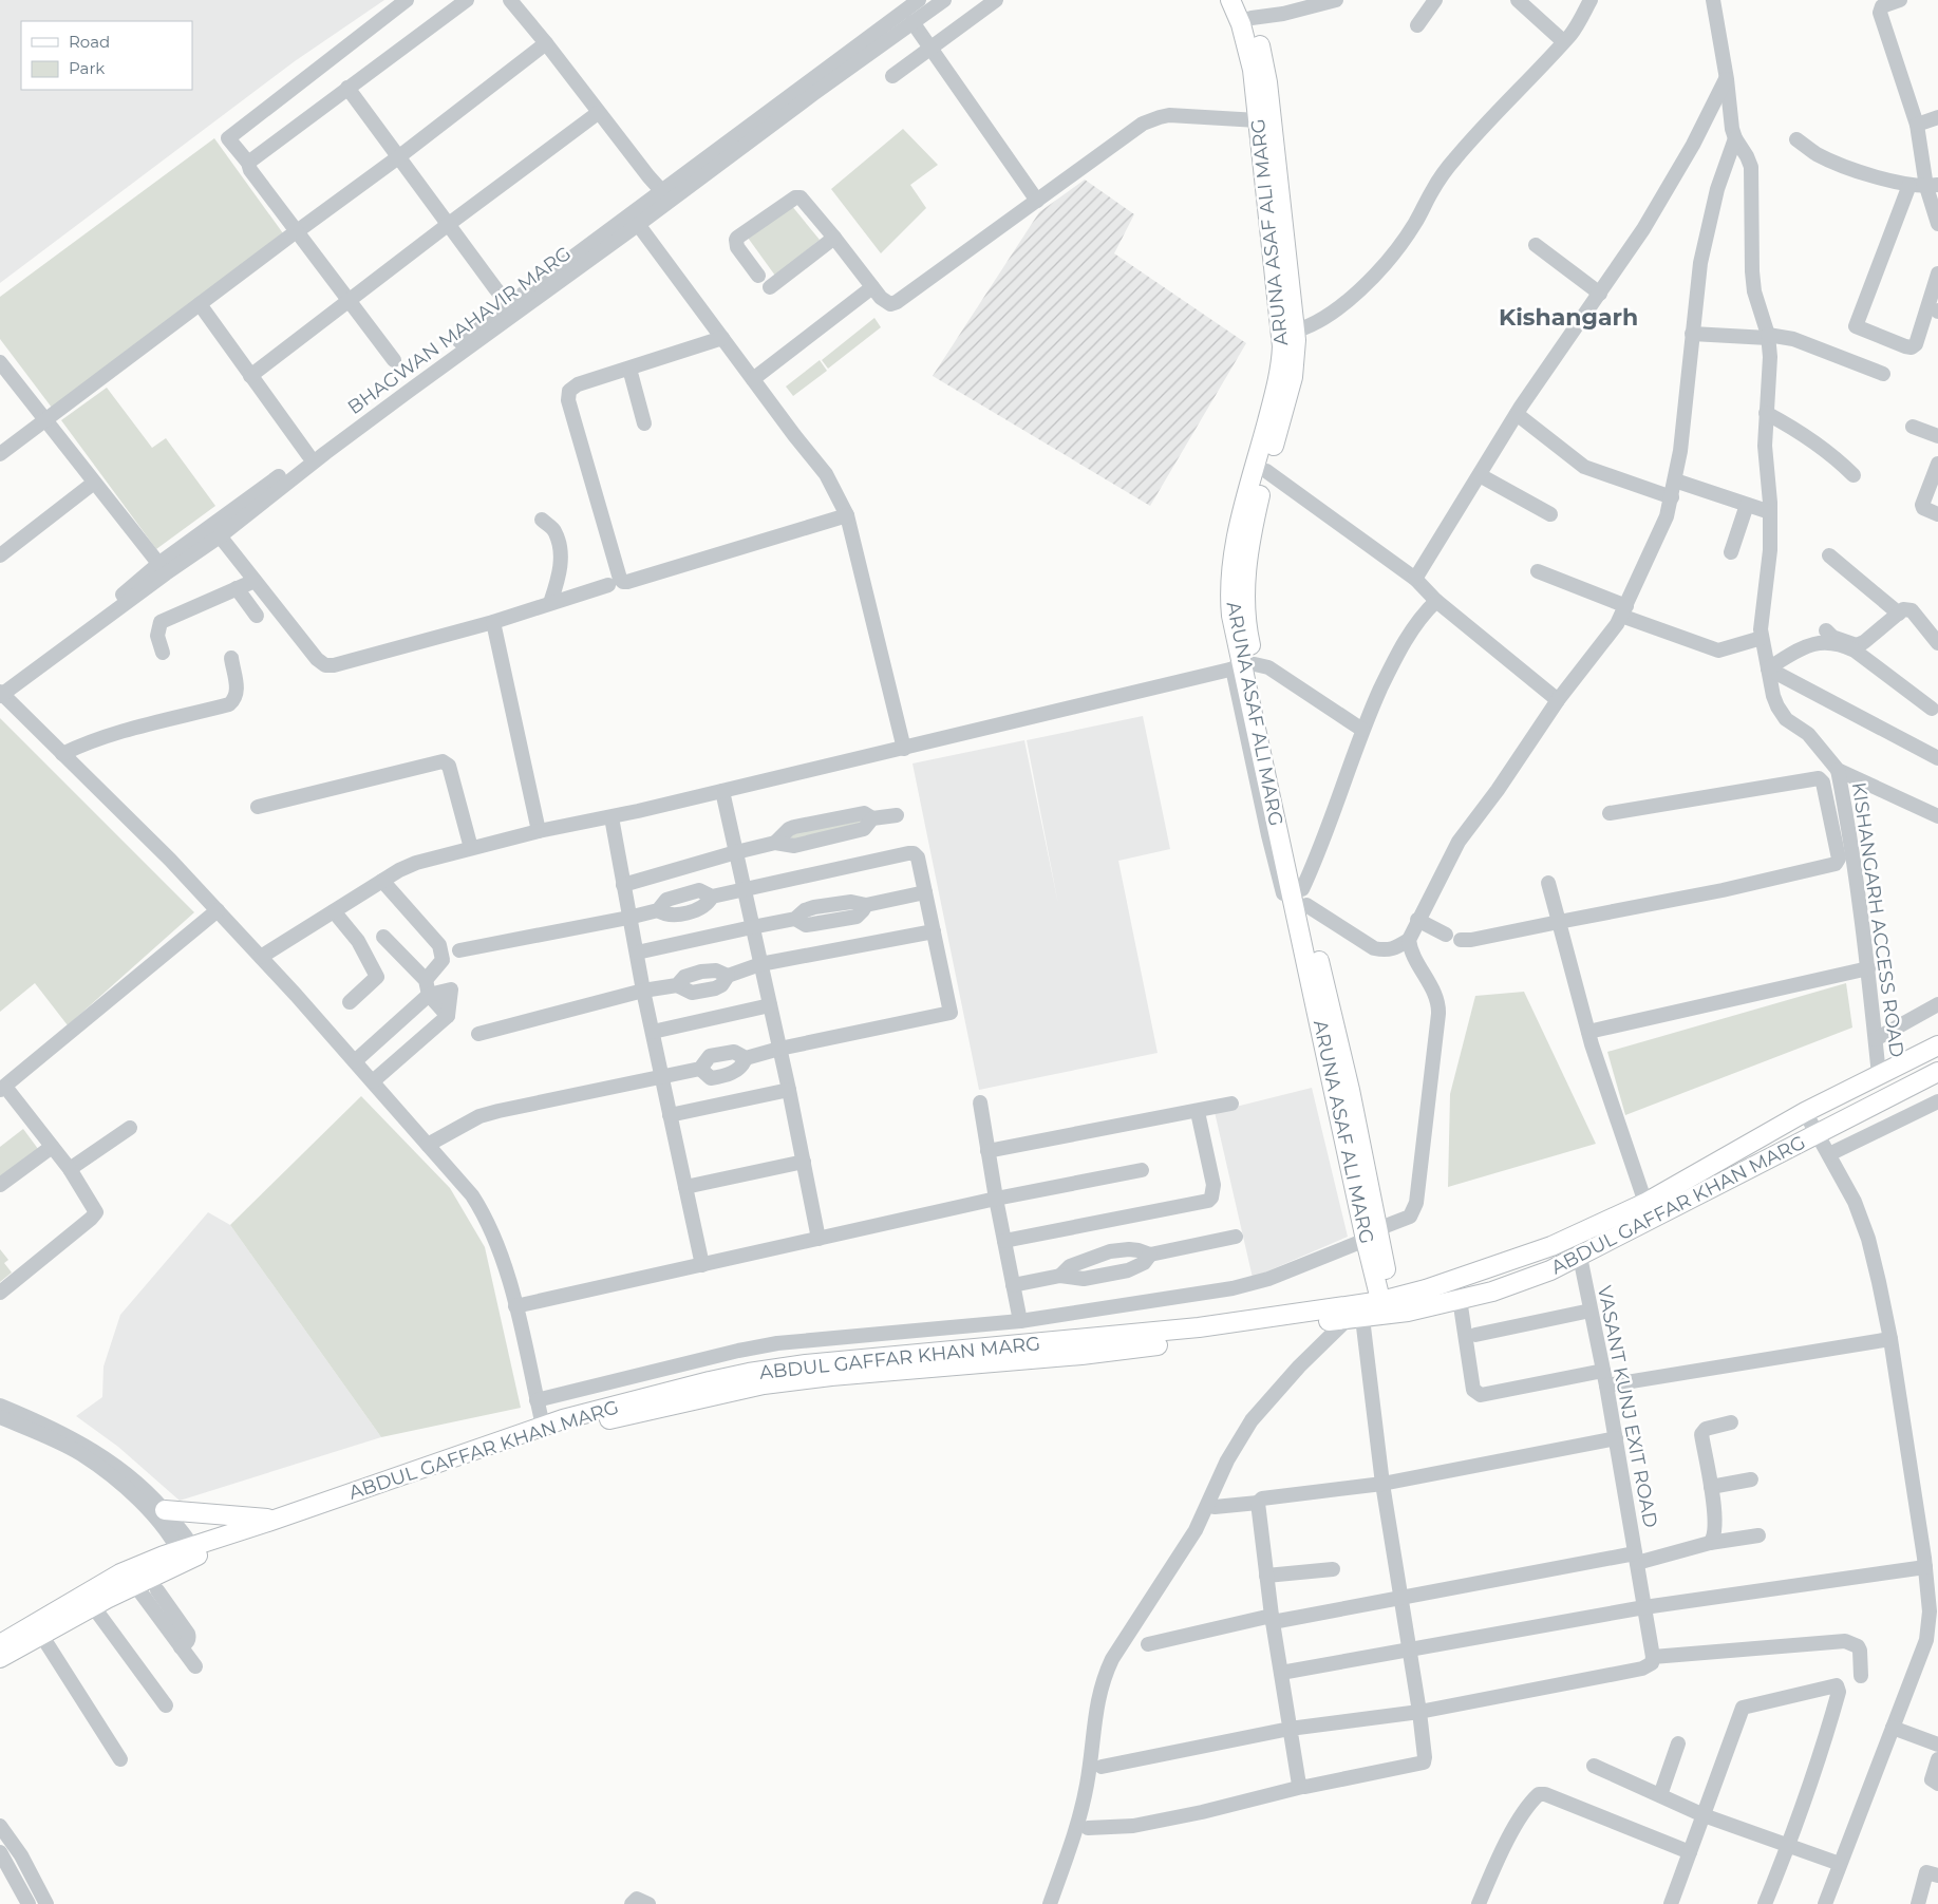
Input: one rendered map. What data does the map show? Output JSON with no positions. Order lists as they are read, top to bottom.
{
  "streets": {
    "main road": ["ARUNA ASAF ALI MARG", "ABDUL GAFFAR KHAN MARG"],
    "street": ["BHAGWAN MAHAVIR MARG", "KISHANGARH ACCESS ROAD", "VASANT KUNJ EXIT ROAD"]
  },
  "crossings": [
    ["ARUNA ASAF ALI MARG", "ABDUL GAFFAR KHAN MARG"],
    ["KISHANGARH ACCESS ROAD", "ABDUL GAFFAR KHAN MARG"],
    ["ABDUL GAFFAR KHAN MARG", "VASANT KUNJ EXIT ROAD"]
  ],
  "districts": ["Kishangarh"],
  "legend": ["Road", "Park"]
}
